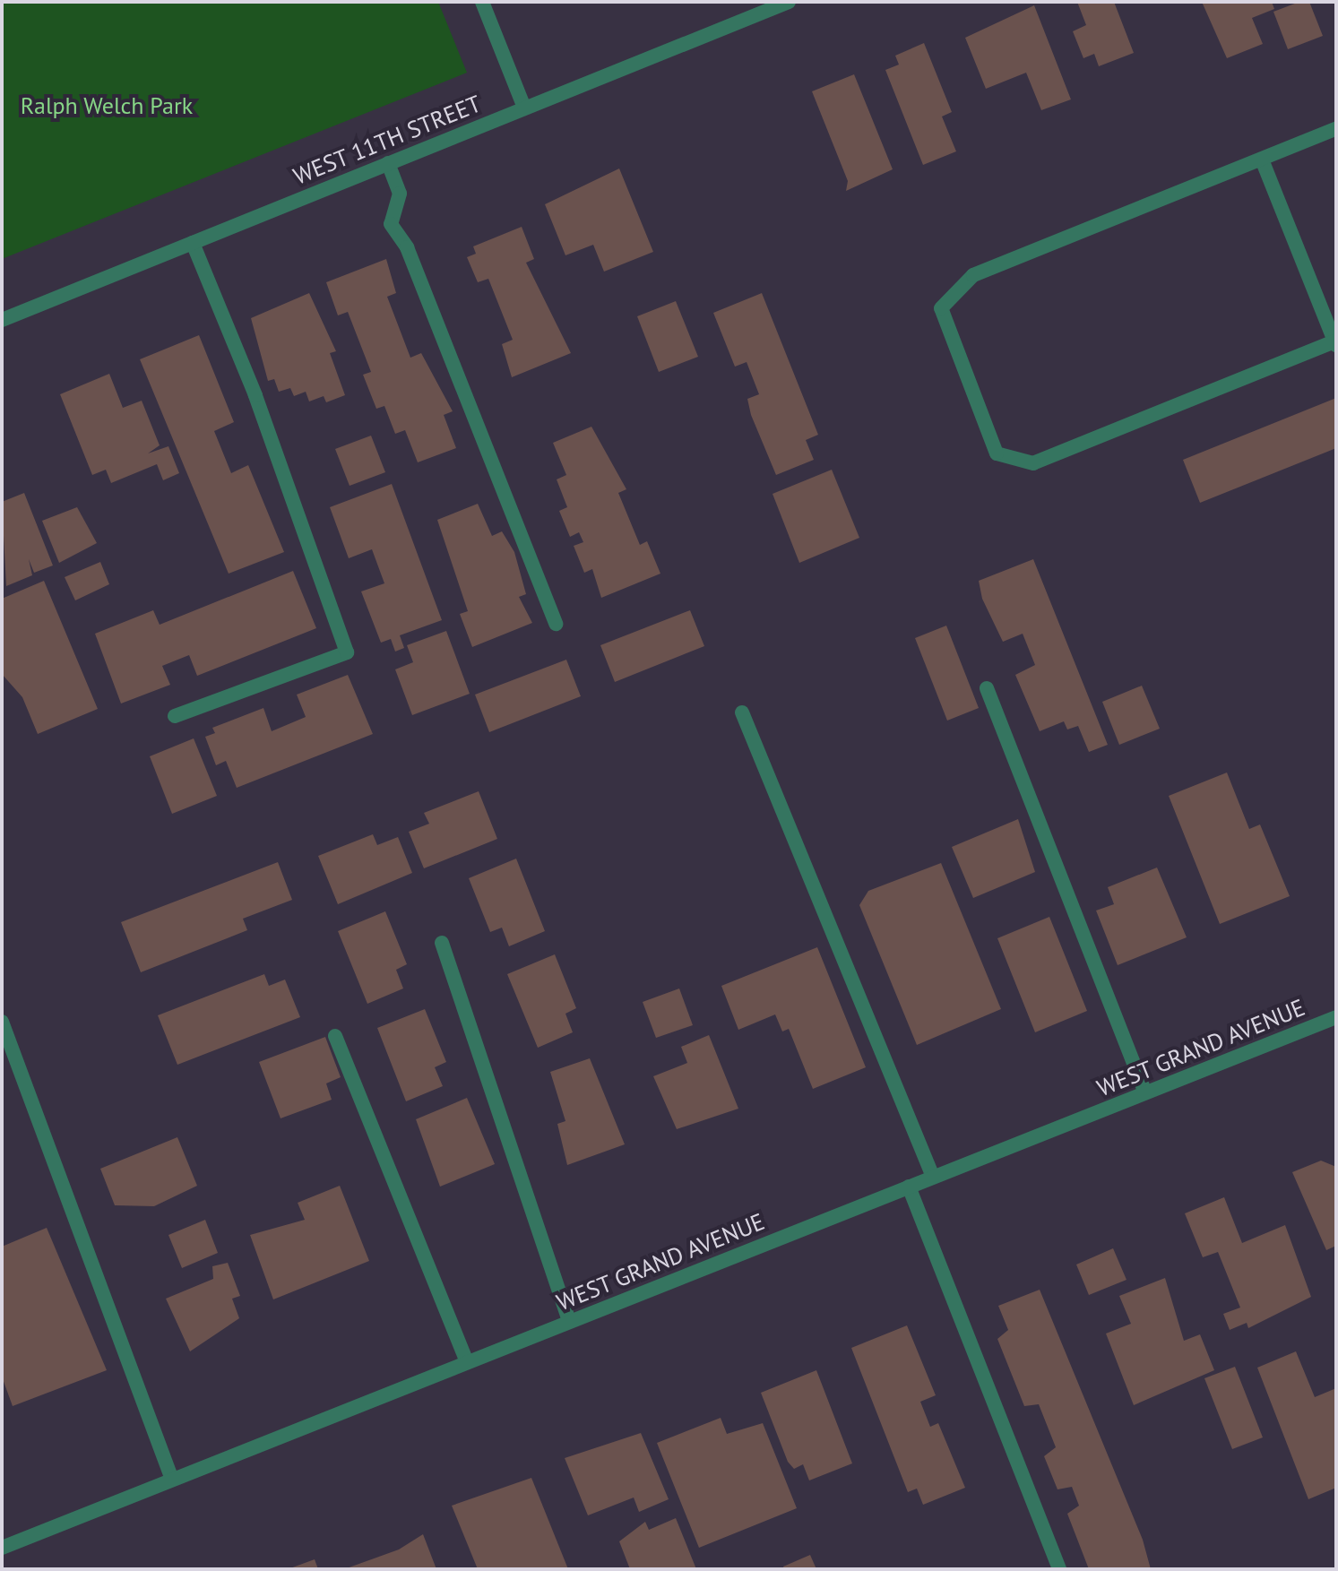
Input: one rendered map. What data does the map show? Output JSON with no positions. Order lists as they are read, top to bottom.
{
  "streets": {
    "street": ["WEST 11TH STREET", "WEST GRAND AVENUE"]
  },
  "parks": ["Ralph Welch Park"]
}
